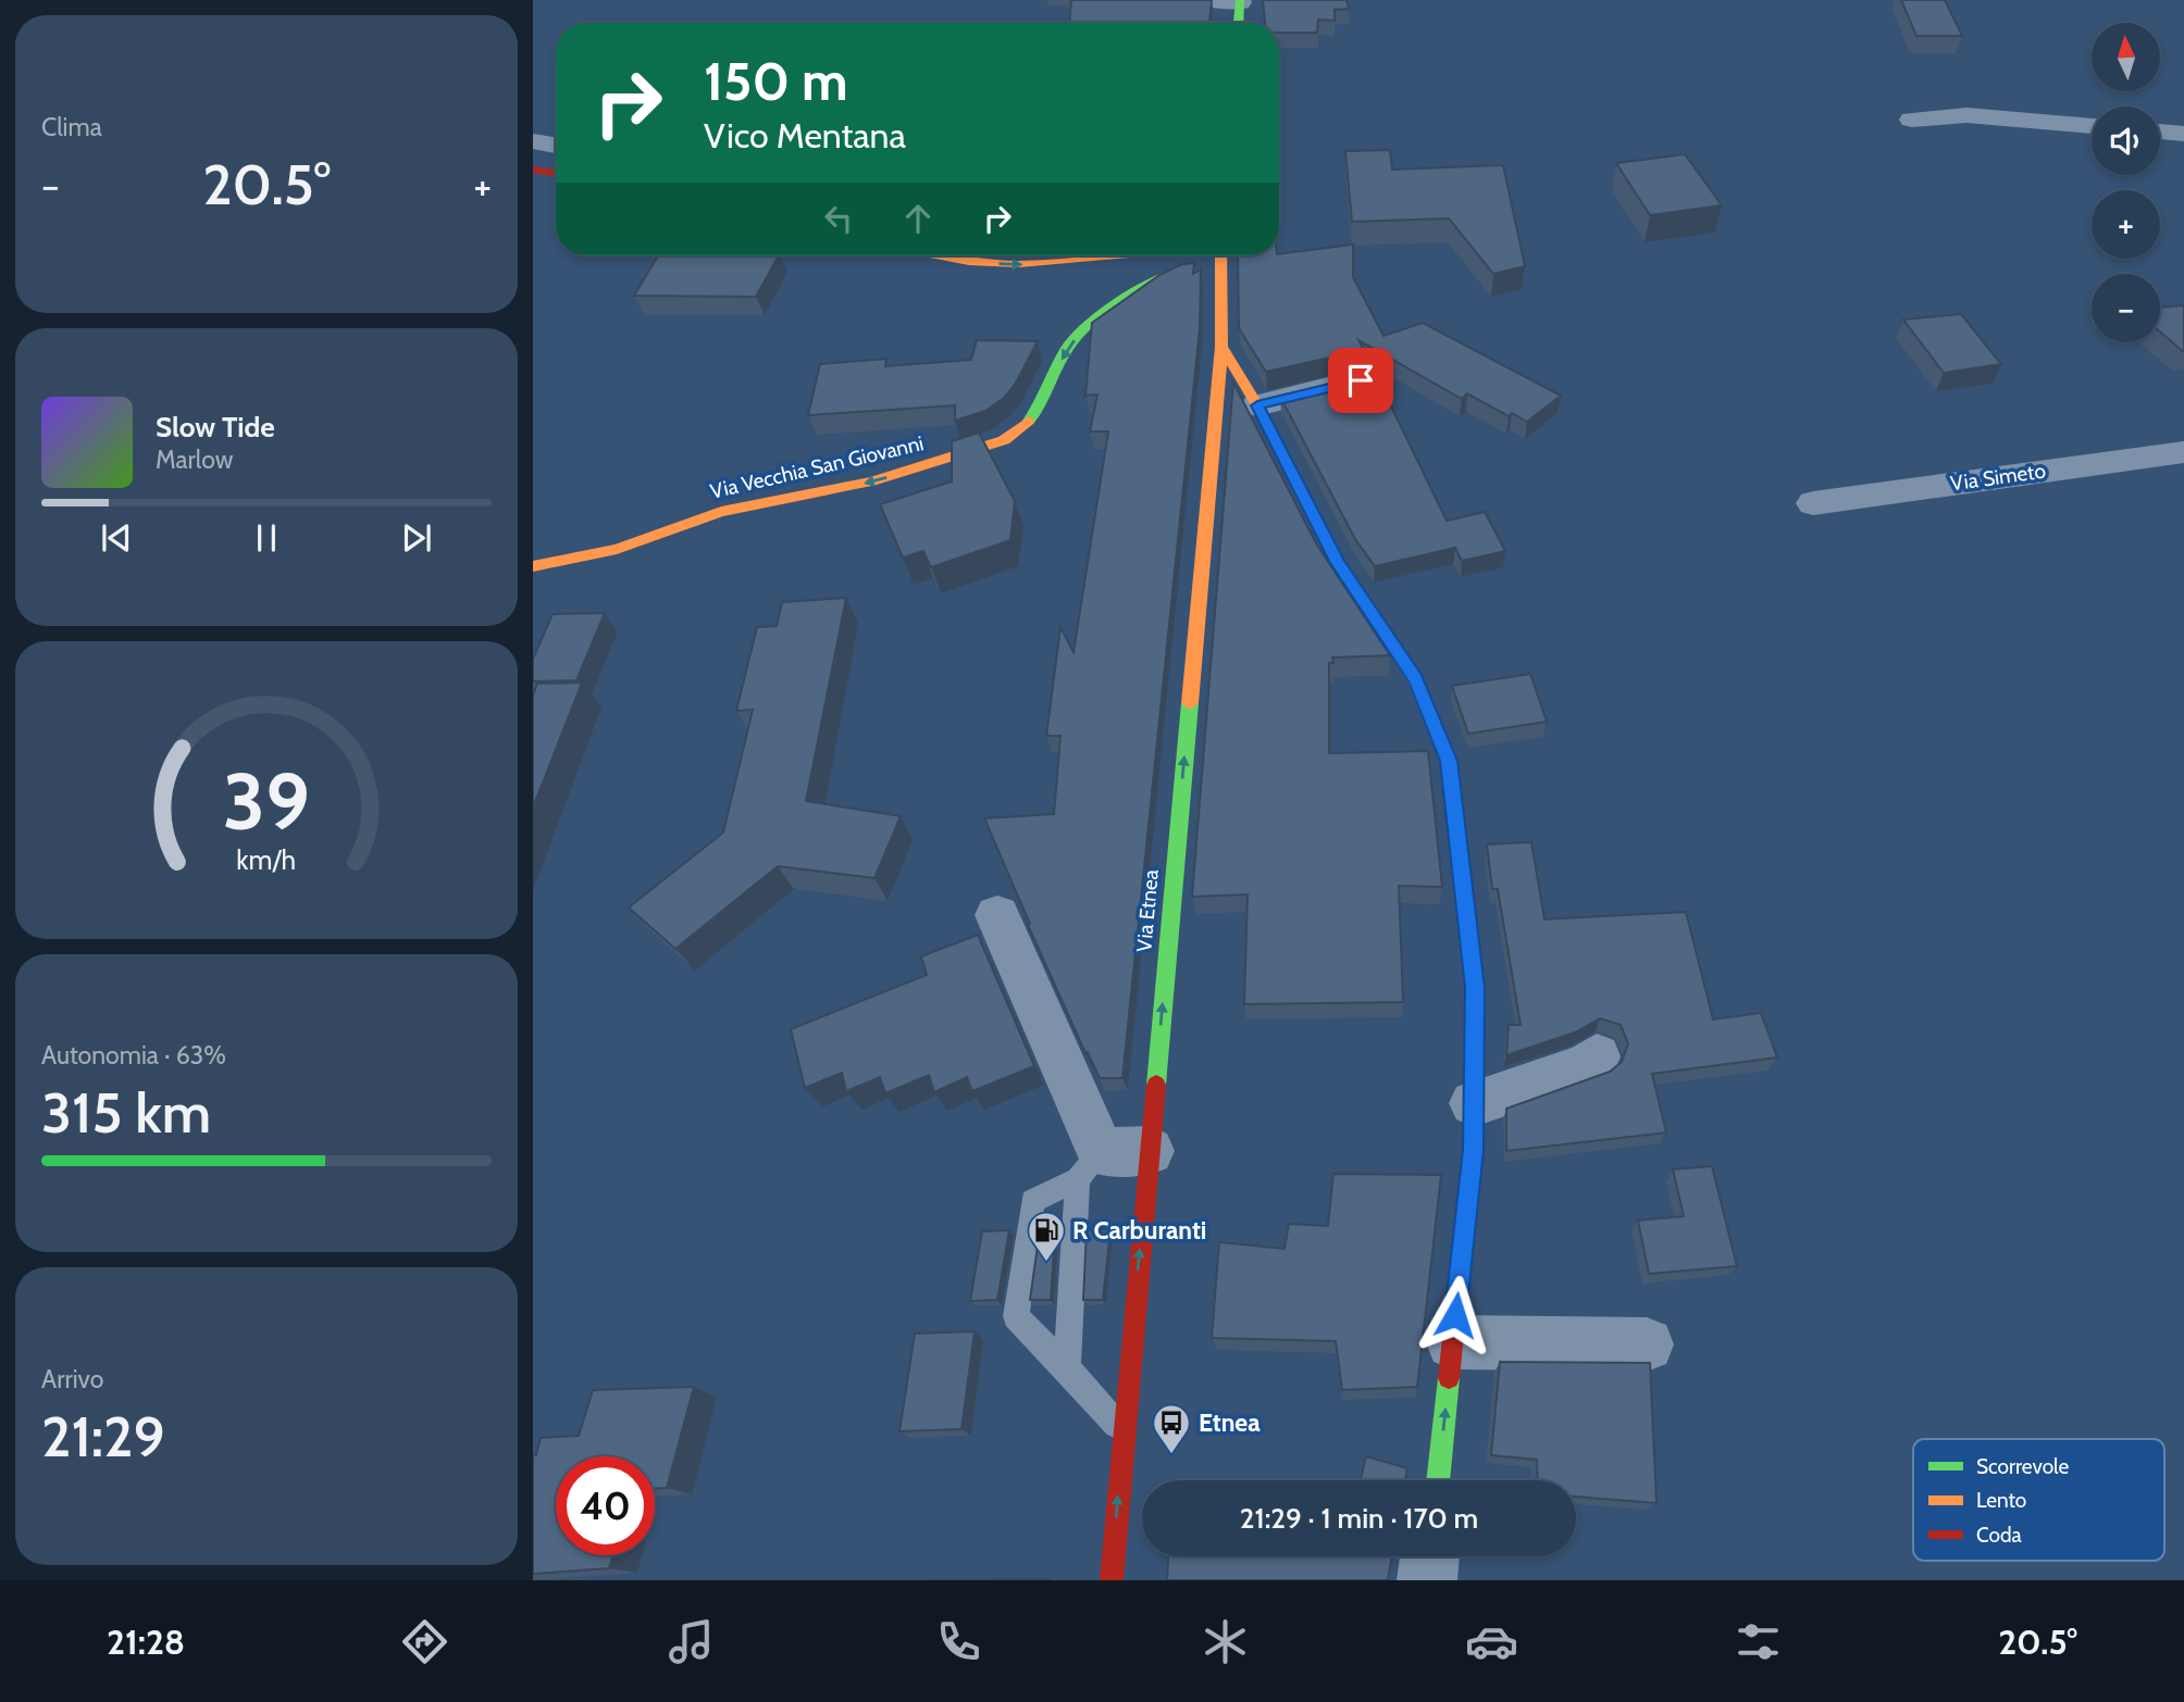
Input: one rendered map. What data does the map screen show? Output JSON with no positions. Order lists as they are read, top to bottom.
{
  "streets": {
    "street": ["Via Vecchia San Giovanni", "Via Simeto", "Via Etnea"]
  },
  "one_way": ["Via Vecchia San Giovanni"],
  "places": {
    "fuel station": ["R Carburanti"],
    "bus stop": ["Etnea"]
  },
  "legend": ["Scorrevole", "Lento", "Coda"],
  "north": "top",
  "page": {
    "tile": [
      "Clima",
      ["Autonomia · 63%", "315 km"],
      ["Arrivo", "21:29"]
    ],
    "map_buttons": ["+", "−"],
    "turn": ["150 m", "Vico Mentana"],
    "heat": ["−", "20.5°", "+"],
    "song": ["Slow Tide", "Marlow"],
    "limit": "40",
    "trip": "21:29 · 1 min · 170 m",
    "tabs": ["21:28", "20.5°"],
    "gauge": ["39", "km/h"]
  }
}
